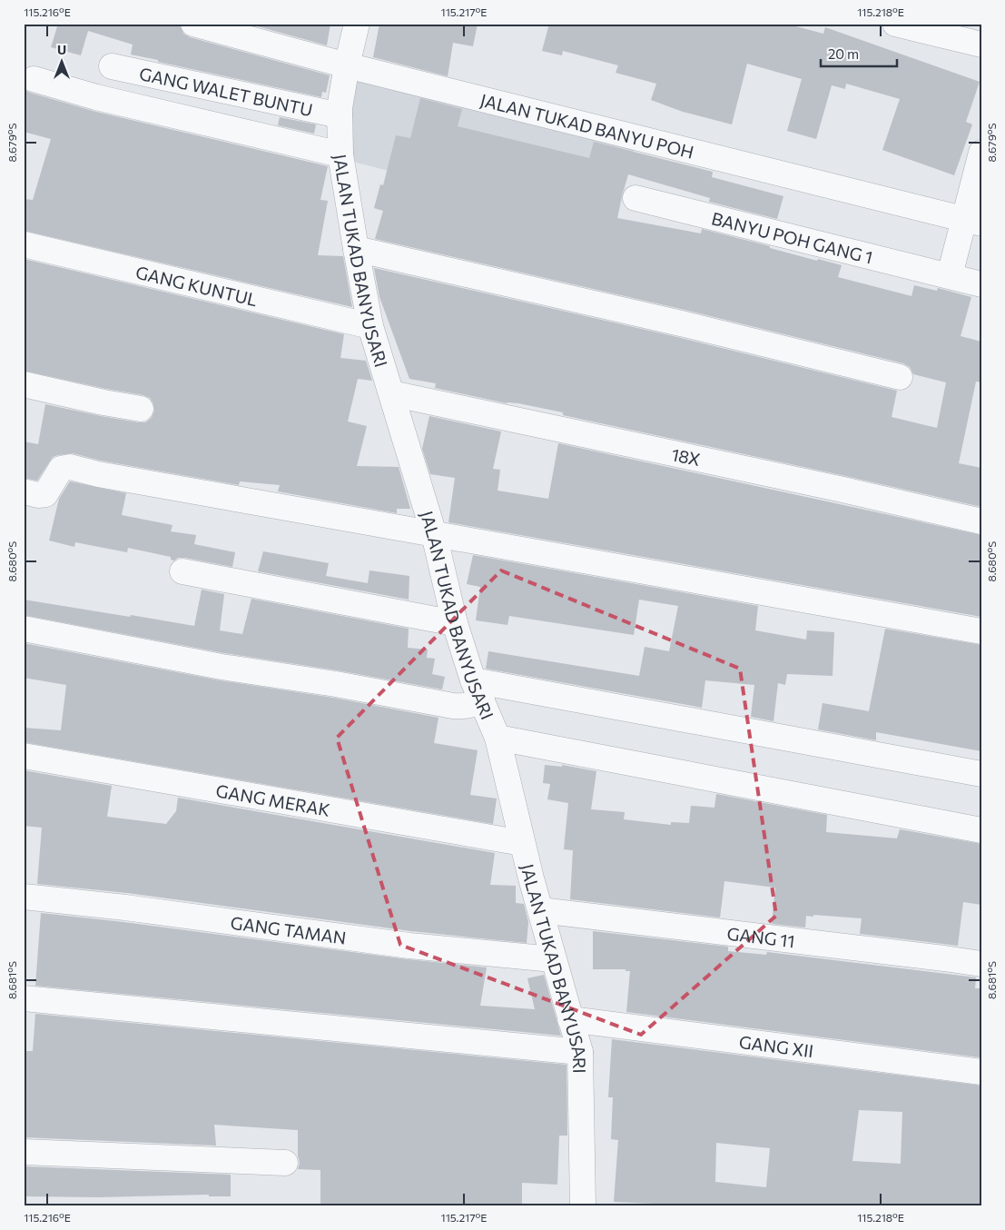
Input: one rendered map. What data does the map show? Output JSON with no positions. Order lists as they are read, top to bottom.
{
  "streets": {
    "street": [
      "GANG WALET BUNTU",
      "JALAN TUKAD BANYU POH",
      "BANYU POH GANG 1",
      "JALAN TUKAD BANYUSARI",
      "GANG KUNTUL",
      "18X",
      "GANG MERAK",
      "GANG TAMAN",
      "GANG 11",
      "GANG XII"
    ]
  },
  "crossings": [
    ["GANG WALET BUNTU", "JALAN TUKAD BANYUSARI"],
    ["JALAN TUKAD BANYU POH", "JALAN TUKAD BANYUSARI"],
    ["JALAN TUKAD BANYUSARI", "GANG KUNTUL"],
    ["JALAN TUKAD BANYUSARI", "18X"],
    ["JALAN TUKAD BANYUSARI", "GANG MERAK"],
    ["JALAN TUKAD BANYUSARI", "GANG TAMAN"],
    ["JALAN TUKAD BANYUSARI", "GANG 11"],
    ["JALAN TUKAD BANYUSARI", "GANG XII"]
  ],
  "scale_bar": "20 m",
  "north": "top",
  "coordinates": [
    "115.216°E",
    "115.217°E",
    "115.218°E",
    "8.679°S",
    "8.680°S",
    "8.681°S"
  ]
}
